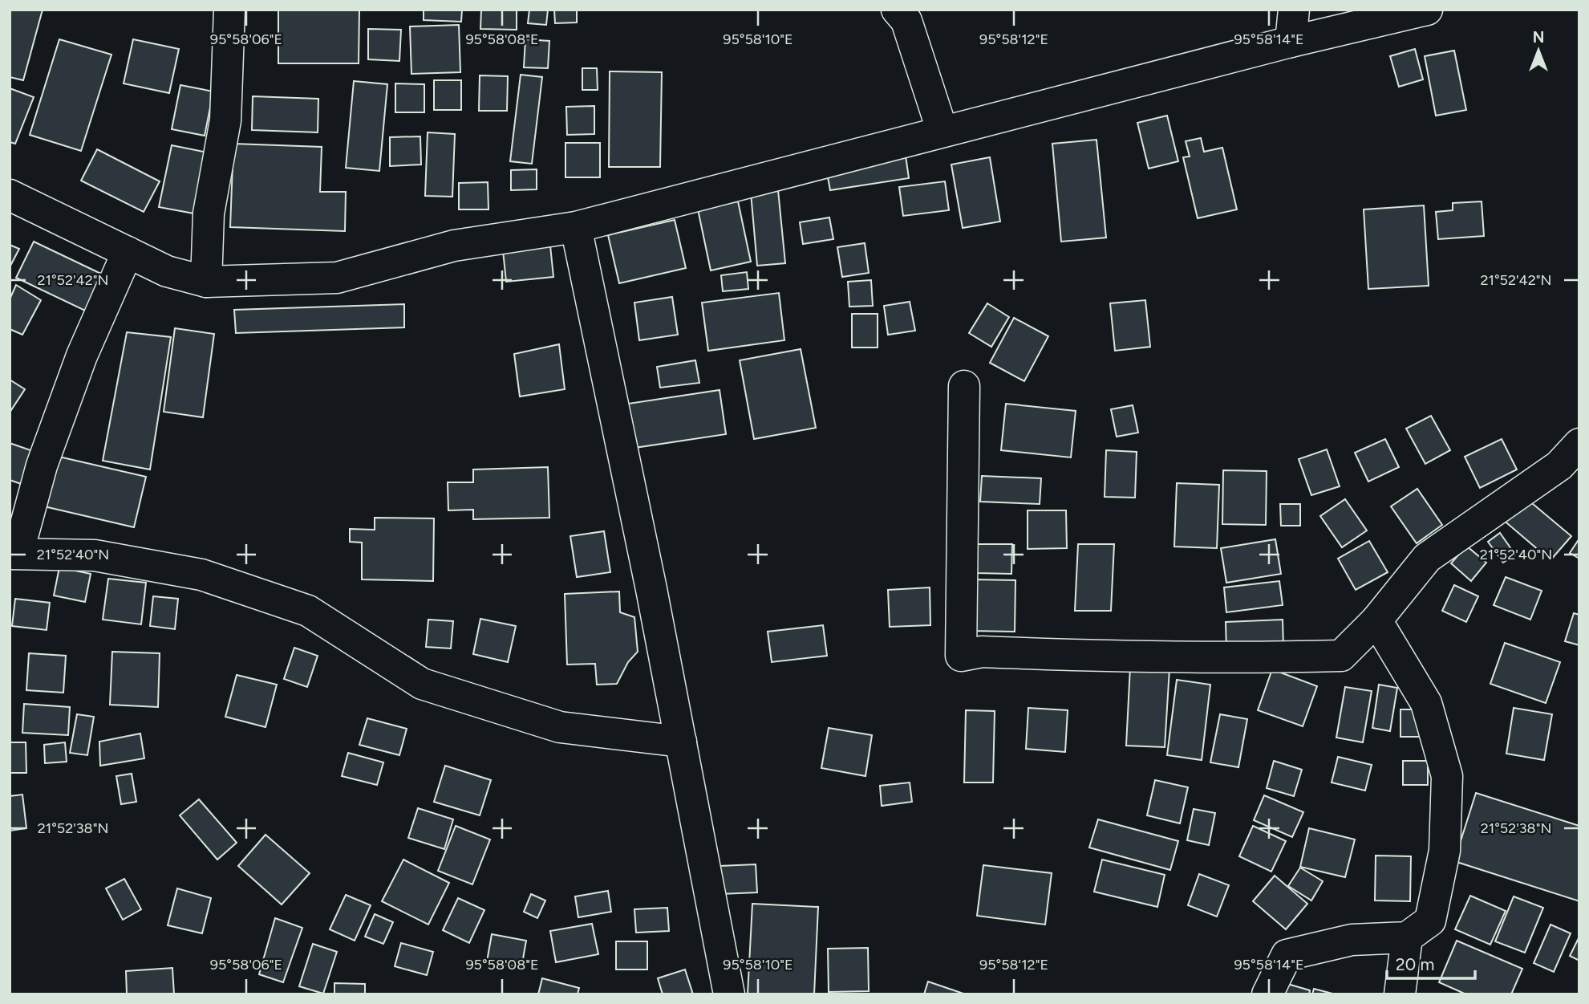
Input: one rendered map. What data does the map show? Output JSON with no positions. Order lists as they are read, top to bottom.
{
  "scale_bar": "20 m",
  "north": "top",
  "coordinates": [
    "95°58'06\"E",
    "95°58'08\"E",
    "95°58'10\"E",
    "95°58'12\"E",
    "95°58'14\"E",
    "21°52'42\"N",
    "21°52'40\"N",
    "21°52'38\"N"
  ]
}
